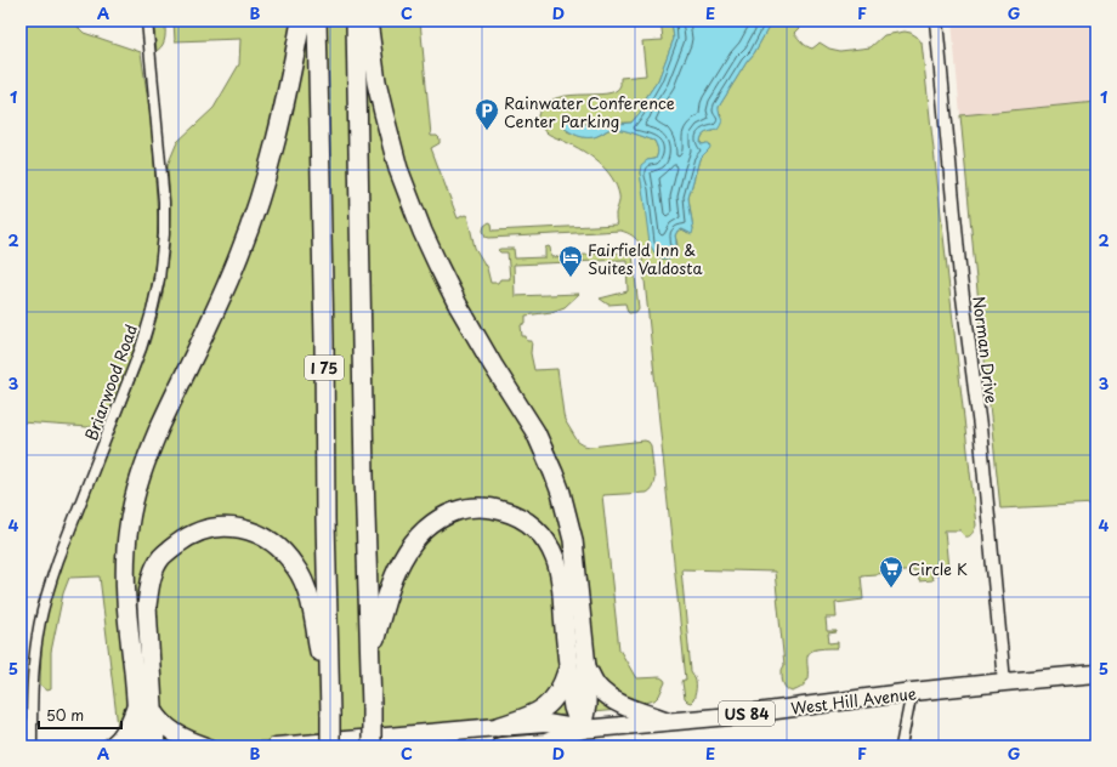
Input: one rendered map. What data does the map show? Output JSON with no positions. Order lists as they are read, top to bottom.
{
  "streets": {
    "highway": ["I 75", "West Hill Avenue", "US 84"],
    "street": ["Norman Drive", "Briarwood Road"]
  },
  "crossings": [
    ["Norman Drive", "West Hill Avenue"]
  ],
  "places": {
    "parking": ["Rainwater Conference Center Parking"],
    "hotel": ["Fairfield Inn & Suites Valdosta"],
    "supermarket": ["Circle K"]
  },
  "scale_bar": "50 m",
  "grid": {
    "columns": [
      "A",
      "B",
      "C",
      "D",
      "E",
      "F",
      "G"
    ],
    "rows": [
      "1",
      "2",
      "3",
      "4",
      "5"
    ]
  }
}
